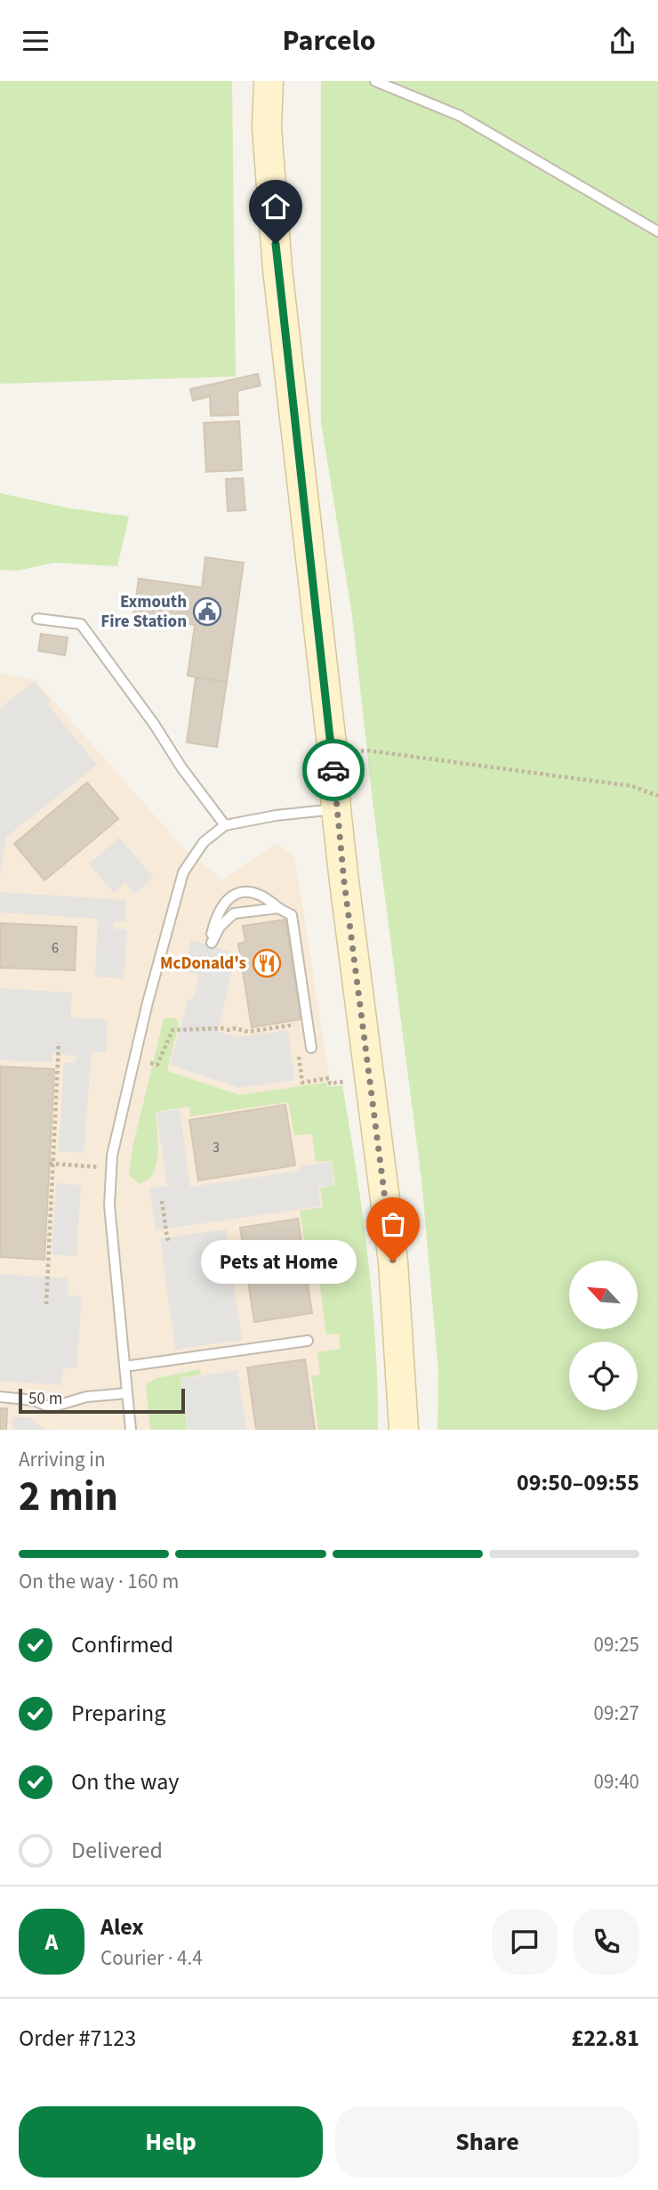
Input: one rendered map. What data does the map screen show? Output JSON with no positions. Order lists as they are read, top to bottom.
{
  "places": {
    "public building": ["Exmouth Fire Station"],
    "restaurant": ["McDonald's"],
    "other": ["Pets at Home"]
  },
  "house_numbers": ["6", "3"],
  "scale_bar": "50 m",
  "north": "top left",
  "page": {
    "header": "Parcelo",
    "bubble": "Pets at Home",
    "scale": "50 m",
    "heading": ["2 min", "Arriving in", "09:50–09:55"],
    "panel": [
      "Alex",
      "Courier · 4.4",
      "Order #7123",
      "£22.81"
    ],
    "bar": "On the way · 160 m",
    "list": [
      ["Confirmed", "09:25"],
      ["Preparing", "09:27"],
      ["On the way", "09:40"],
      "Delivered"
    ],
    "round": "A",
    "buttons": ["Help", "Share"]
  }
}
